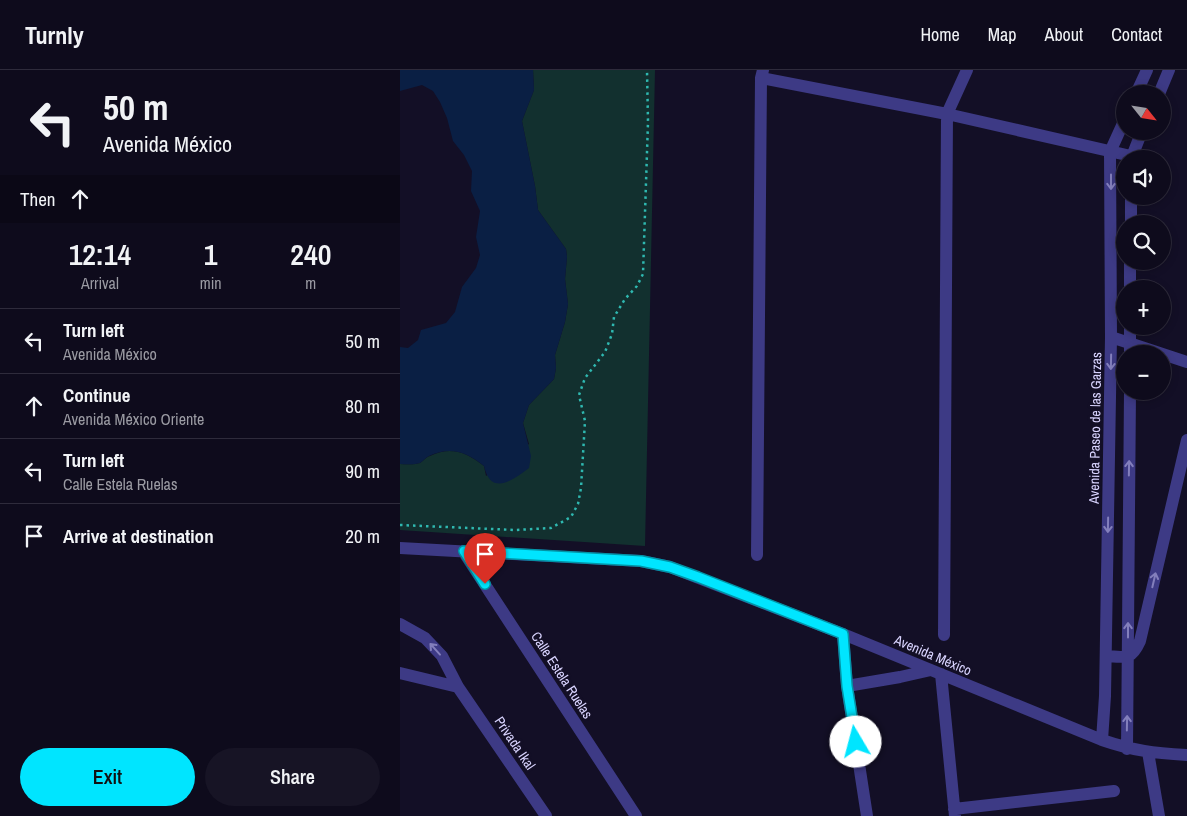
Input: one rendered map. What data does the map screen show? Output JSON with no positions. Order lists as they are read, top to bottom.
{
  "streets": {
    "street": [
      "Avenida Paseo de las Garzas",
      "Avenida México",
      "Calle Estela Ruelas",
      "Privada Ikal"
    ]
  },
  "crossings": [
    ["Avenida Paseo de las Garzas", "Avenida México"],
    ["Avenida México", "Calle Estela Ruelas"]
  ],
  "one_way": ["Privada Ikal"],
  "north": "bottom right",
  "page": {
    "header": "Turnly",
    "nav": [
      "Home",
      "Map",
      "About",
      "Contact"
    ],
    "turn": ["50 m", "Avenida México"],
    "map_buttons": ["+", "−"],
    "then": "Then",
    "eta": [
      "12:14",
      "Arrival",
      "1",
      "min",
      "240",
      "m"
    ],
    "list": [
      {
        "name": "Turn left",
        "note": "Avenida México",
        "value": "50 m"
      },
      {
        "name": "Continue",
        "note": "Avenida México Oriente",
        "value": "80 m"
      },
      {
        "name": "Turn left",
        "note": "Calle Estela Ruelas",
        "value": "90 m"
      },
      {
        "name": "Arrive at destination",
        "value": "20 m"
      }
    ],
    "buttons": ["Exit", "Share"]
  }
}
